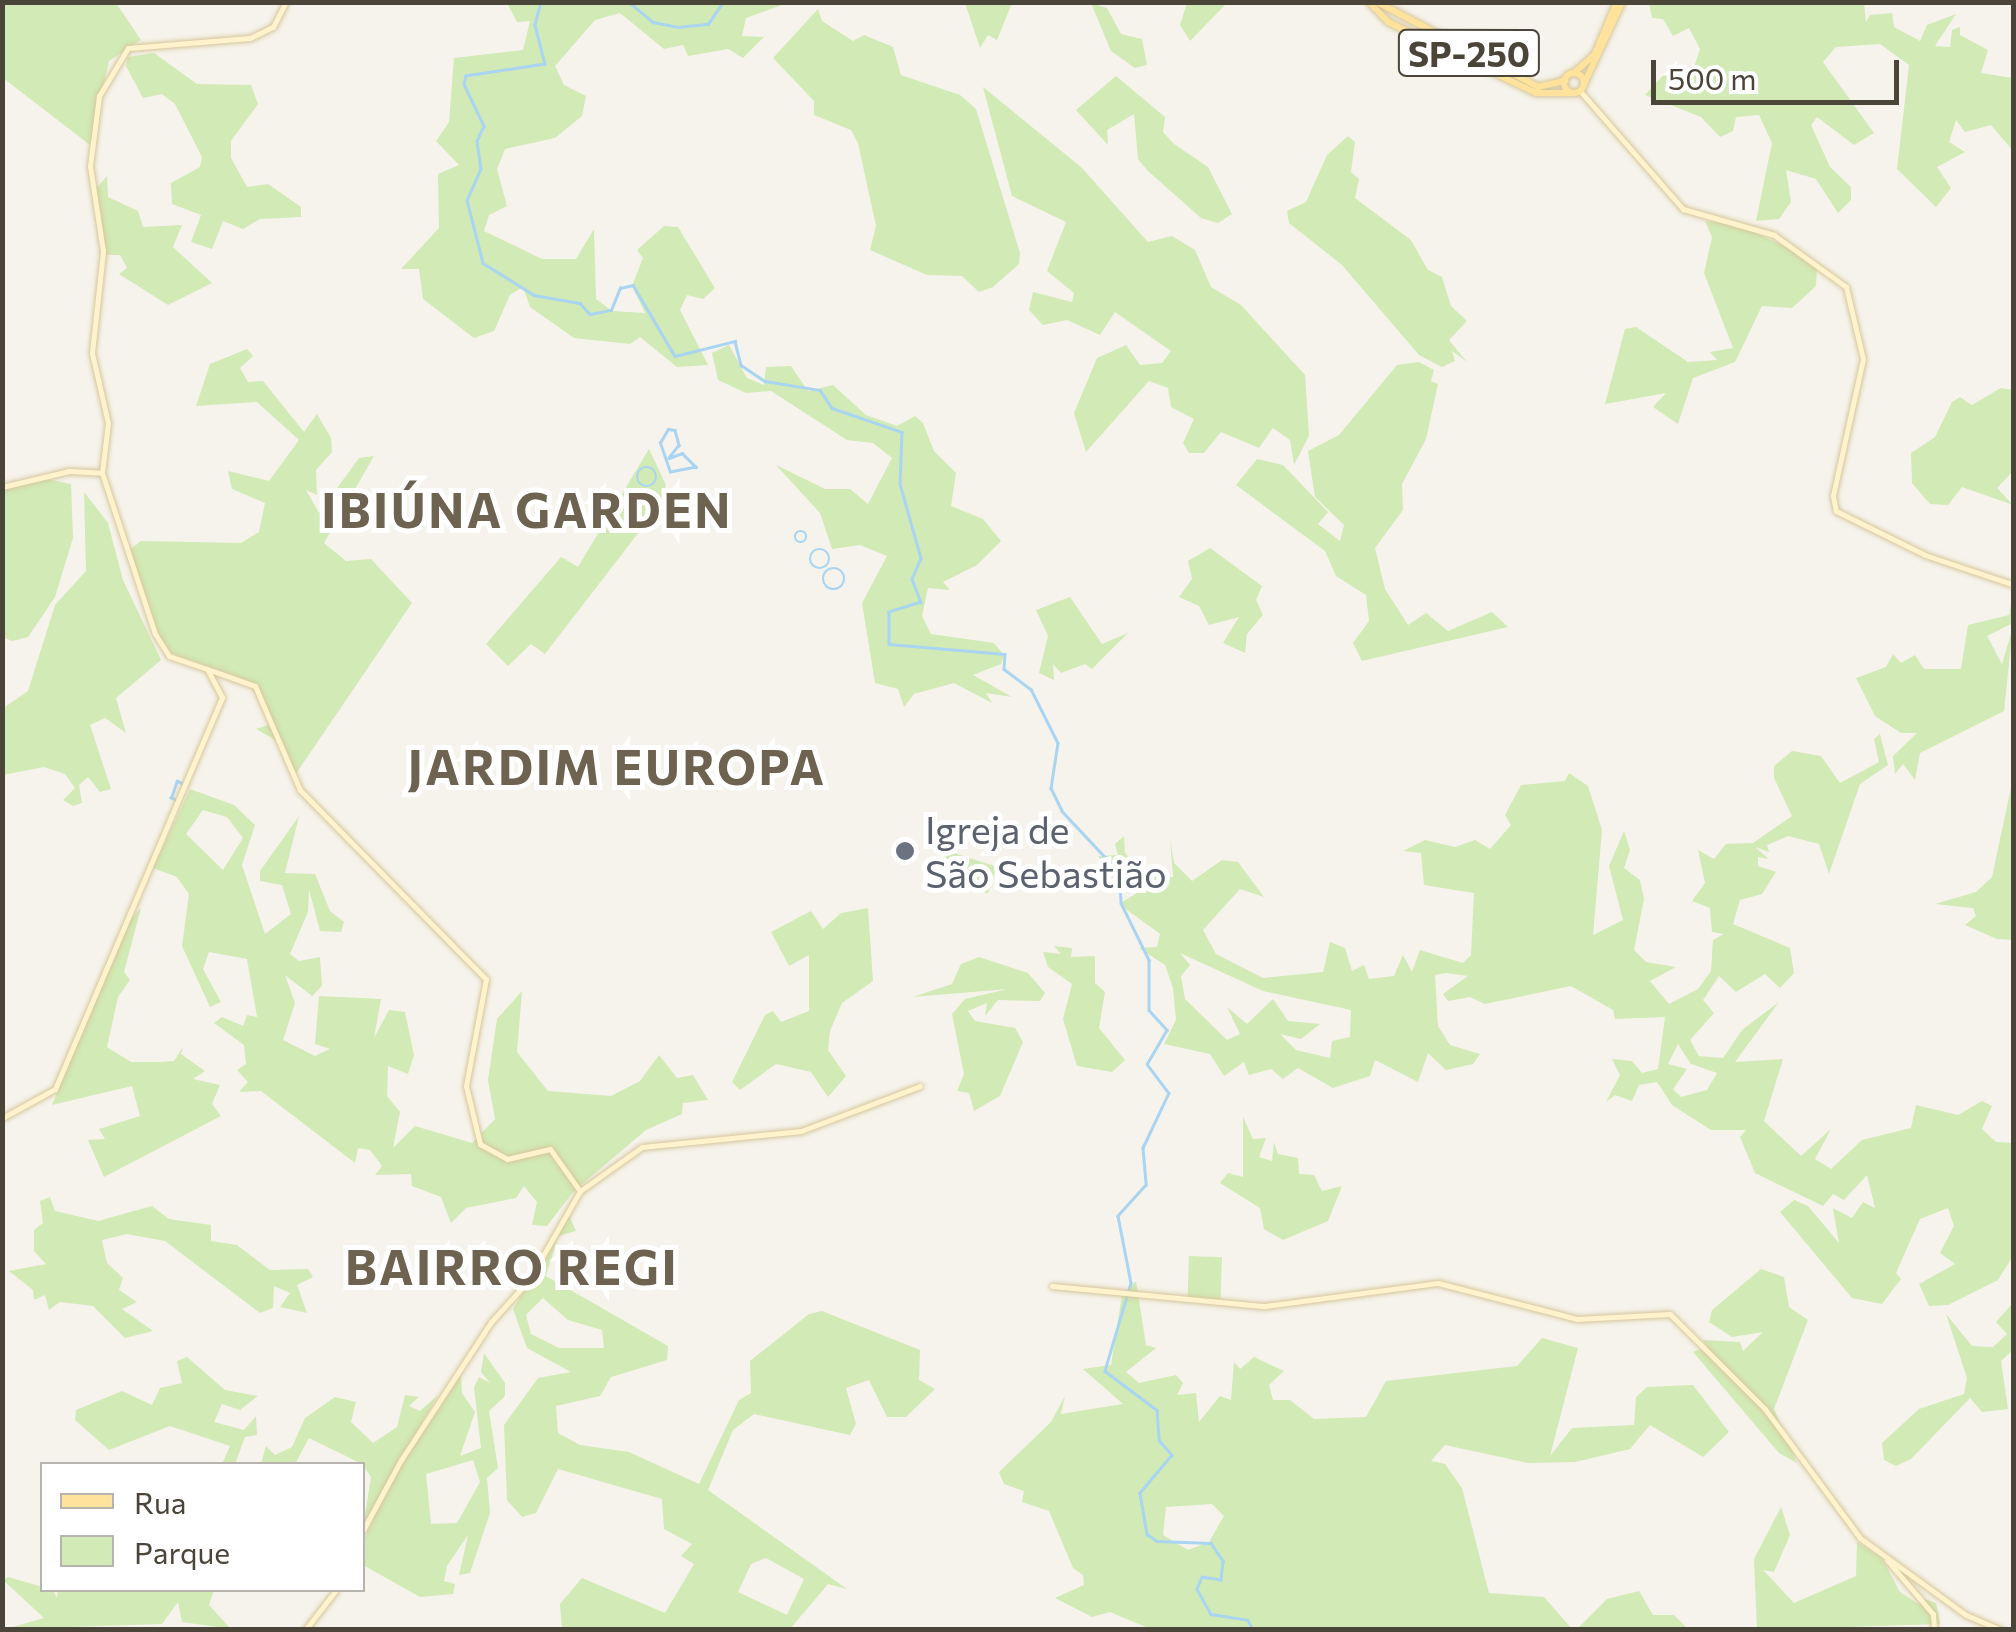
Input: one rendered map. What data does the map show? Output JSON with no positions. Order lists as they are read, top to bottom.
{
  "streets": {
    "main road": ["SP-250"]
  },
  "districts": ["IBIÚNA GARDEN", "JARDIM EUROPA", "BAIRRO REGI"],
  "places": ["Igreja de São Sebastião"],
  "legend": ["Rua", "Parque"],
  "scale_bar": "500 m"
}
